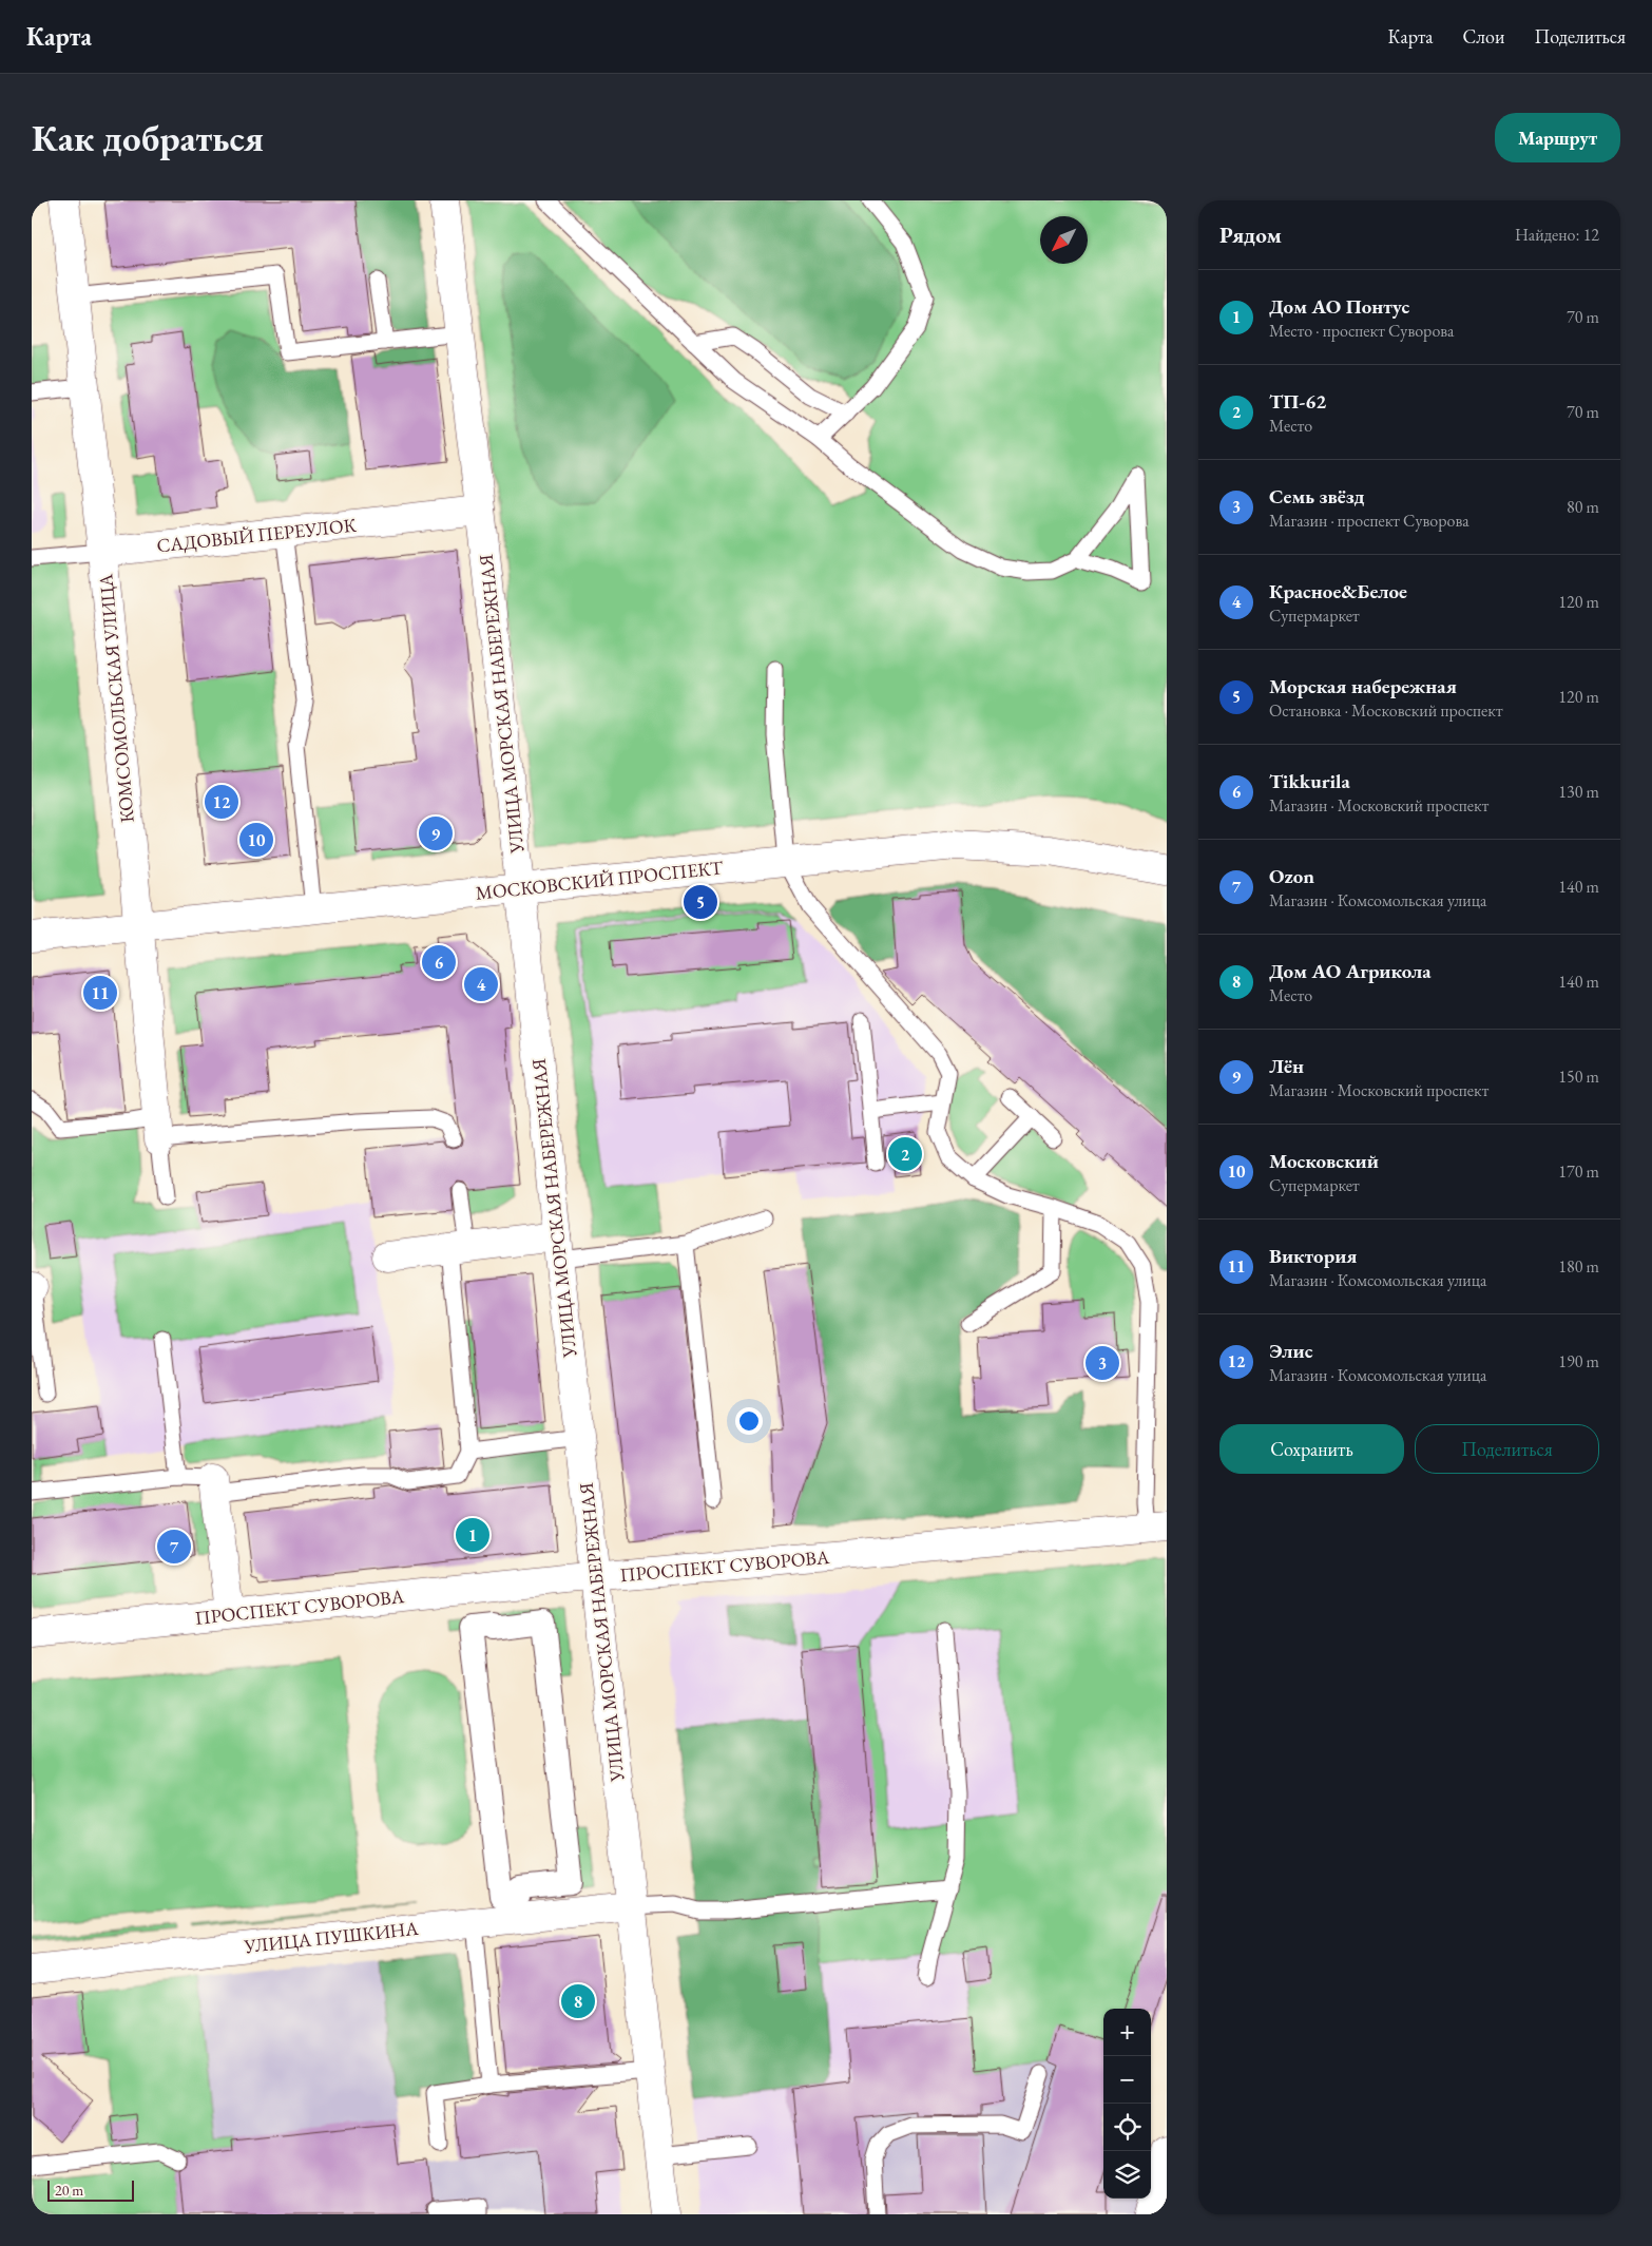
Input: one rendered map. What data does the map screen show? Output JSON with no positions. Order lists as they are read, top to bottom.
{
  "streets": {
    "street": [
      "САДОВЫЙ ПЕРЕУЛОК",
      "КОМСОМОЛЬСКАЯ УЛИЦА",
      "УЛИЦА МОРСКАЯ НАБЕРЕЖНАЯ",
      "МОСКОВСКИЙ ПРОСПЕКТ",
      "ПРОСПЕКТ СУВОРОВА",
      "УЛИЦА ПУШКИНА"
    ]
  },
  "crossings": [
    ["САДОВЫЙ ПЕРЕУЛОК", "КОМСОМОЛЬСКАЯ УЛИЦА"],
    ["САДОВЫЙ ПЕРЕУЛОК", "УЛИЦА МОРСКАЯ НАБЕРЕЖНАЯ"],
    ["КОМСОМОЛЬСКАЯ УЛИЦА", "МОСКОВСКИЙ ПРОСПЕКТ"],
    ["УЛИЦА МОРСКАЯ НАБЕРЕЖНАЯ", "МОСКОВСКИЙ ПРОСПЕКТ"],
    ["УЛИЦА МОРСКАЯ НАБЕРЕЖНАЯ", "ПРОСПЕКТ СУВОРОВА"],
    ["УЛИЦА МОРСКАЯ НАБЕРЕЖНАЯ", "УЛИЦА ПУШКИНА"]
  ],
  "scale_bar": "20 m",
  "north": "bottom left",
  "page": {
    "header": "Карта",
    "nav": ["Карта", "Слои", "Поделиться"],
    "buttons": [
      "Маршрут",
      ["Сохранить", "Поделиться"]
    ],
    "title": "Как добраться",
    "heading": ["Рядом", "Найдено: 12"],
    "list": [
      {
        "mark": "1",
        "name": "Дом АО Понтус",
        "note": "Место · проспект Суворова",
        "value": "70 m"
      },
      {
        "mark": "2",
        "name": "ТП-62",
        "note": "Место",
        "value": "70 m"
      },
      {
        "mark": "3",
        "name": "Семь звёзд",
        "note": "Магазин · проспект Суворова",
        "value": "80 m"
      },
      {
        "mark": "4",
        "name": "Красное&Белое",
        "note": "Супермаркет",
        "value": "120 m"
      },
      {
        "mark": "5",
        "name": "Морская набережная",
        "note": "Остановка · Московский проспект",
        "value": "120 m"
      },
      {
        "mark": "6",
        "name": "Tikkurila",
        "note": "Магазин · Московский проспект",
        "value": "130 m"
      },
      {
        "mark": "7",
        "name": "Ozon",
        "note": "Магазин · Комсомольская улица",
        "value": "140 m"
      },
      {
        "mark": "8",
        "name": "Дом АО Агрикола",
        "note": "Место",
        "value": "140 m"
      },
      {
        "mark": "9",
        "name": "Лён",
        "note": "Магазин · Московский проспект",
        "value": "150 m"
      },
      {
        "mark": "10",
        "name": "Московский",
        "note": "Супермаркет",
        "value": "170 m"
      },
      {
        "mark": "11",
        "name": "Виктория",
        "note": "Магазин · Комсомольская улица",
        "value": "180 m"
      },
      {
        "mark": "12",
        "name": "Элис",
        "note": "Магазин · Комсомольская улица",
        "value": "190 m"
      }
    ],
    "pins": [
      "12",
      "9",
      "10",
      "5",
      "6",
      "4",
      "11",
      "2",
      "3",
      "1",
      "7",
      "8"
    ],
    "map_buttons": ["+", "−"],
    "scale": "20 m"
  }
}
